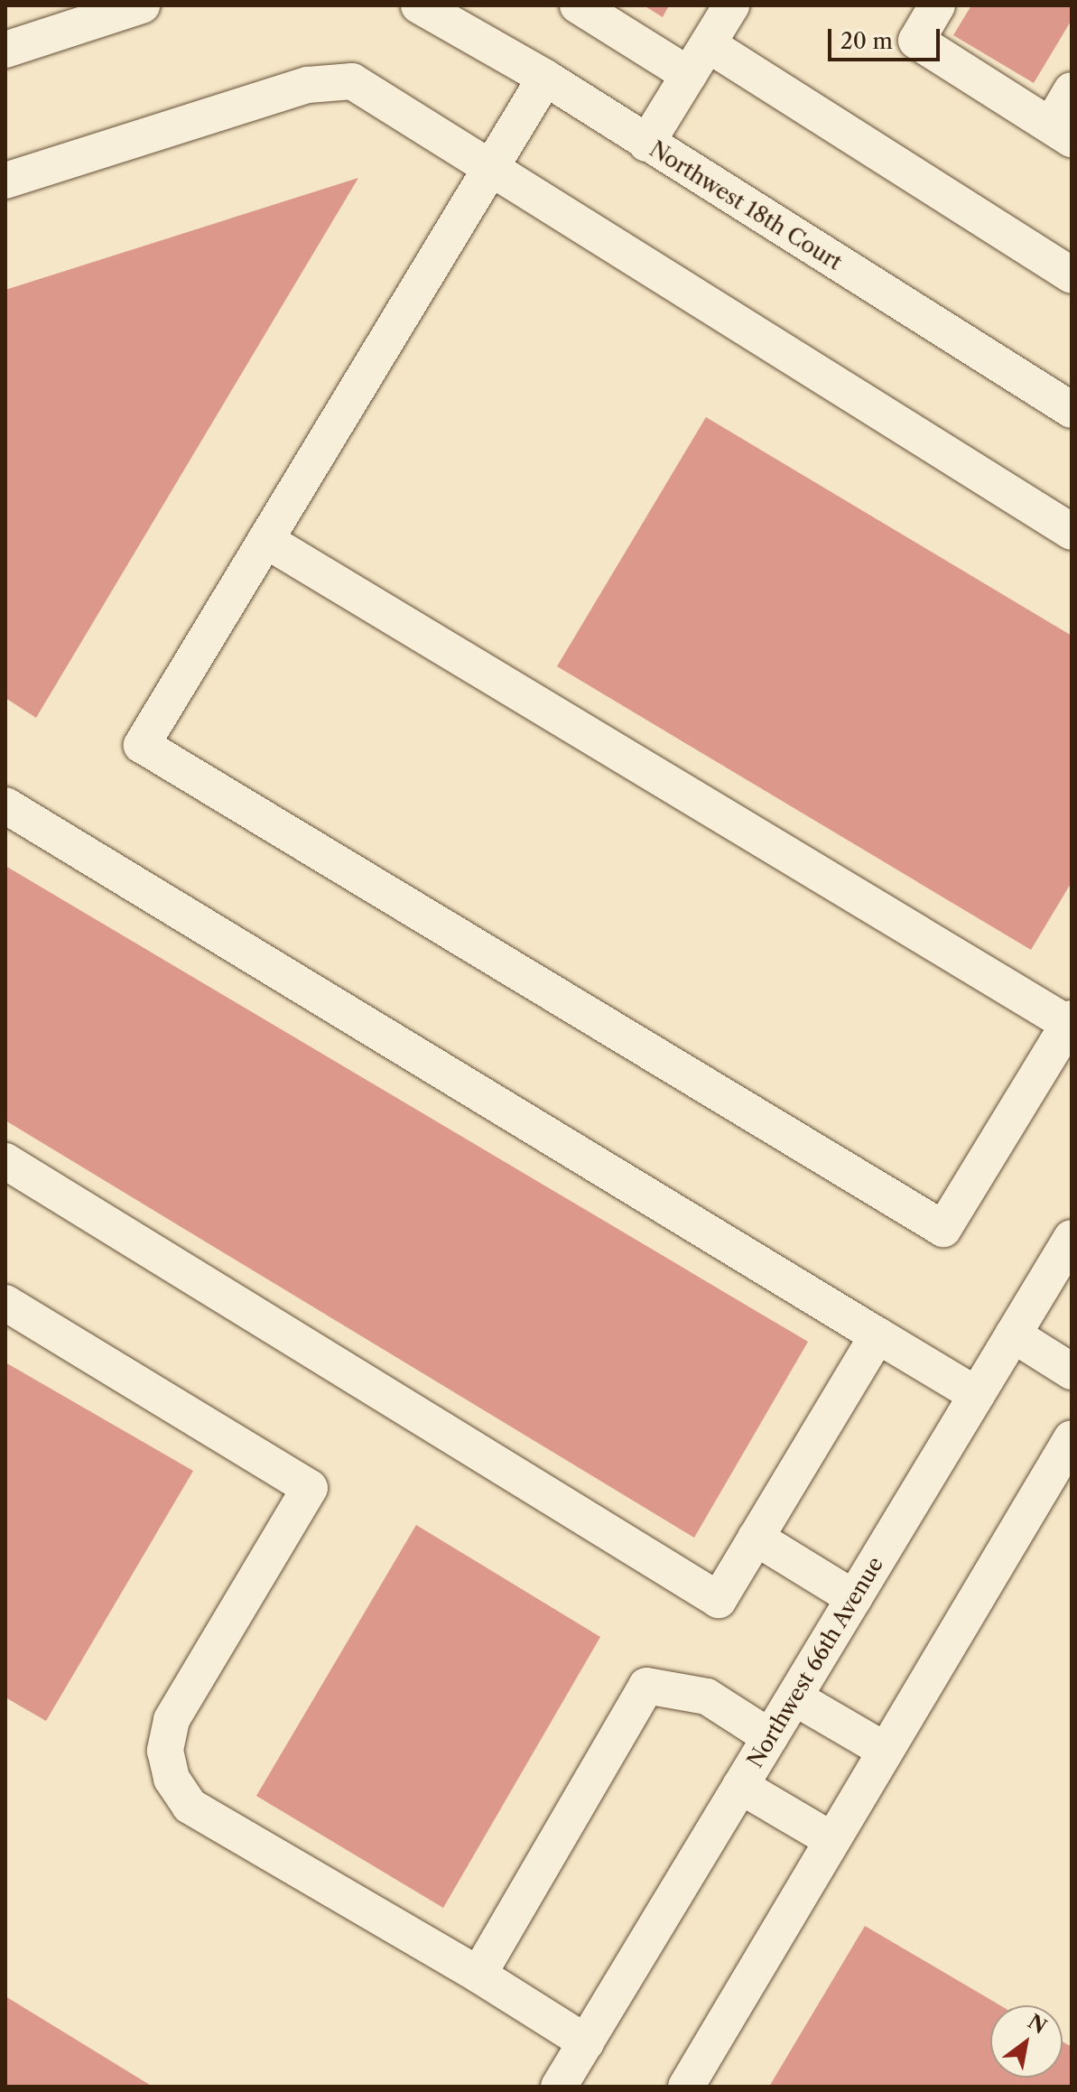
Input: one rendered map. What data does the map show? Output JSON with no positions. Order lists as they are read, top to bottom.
{
  "streets": {
    "street": ["Northwest 18th Court", "Northwest 66th Avenue"]
  },
  "scale_bar": "20 m",
  "north": "top right"
}
